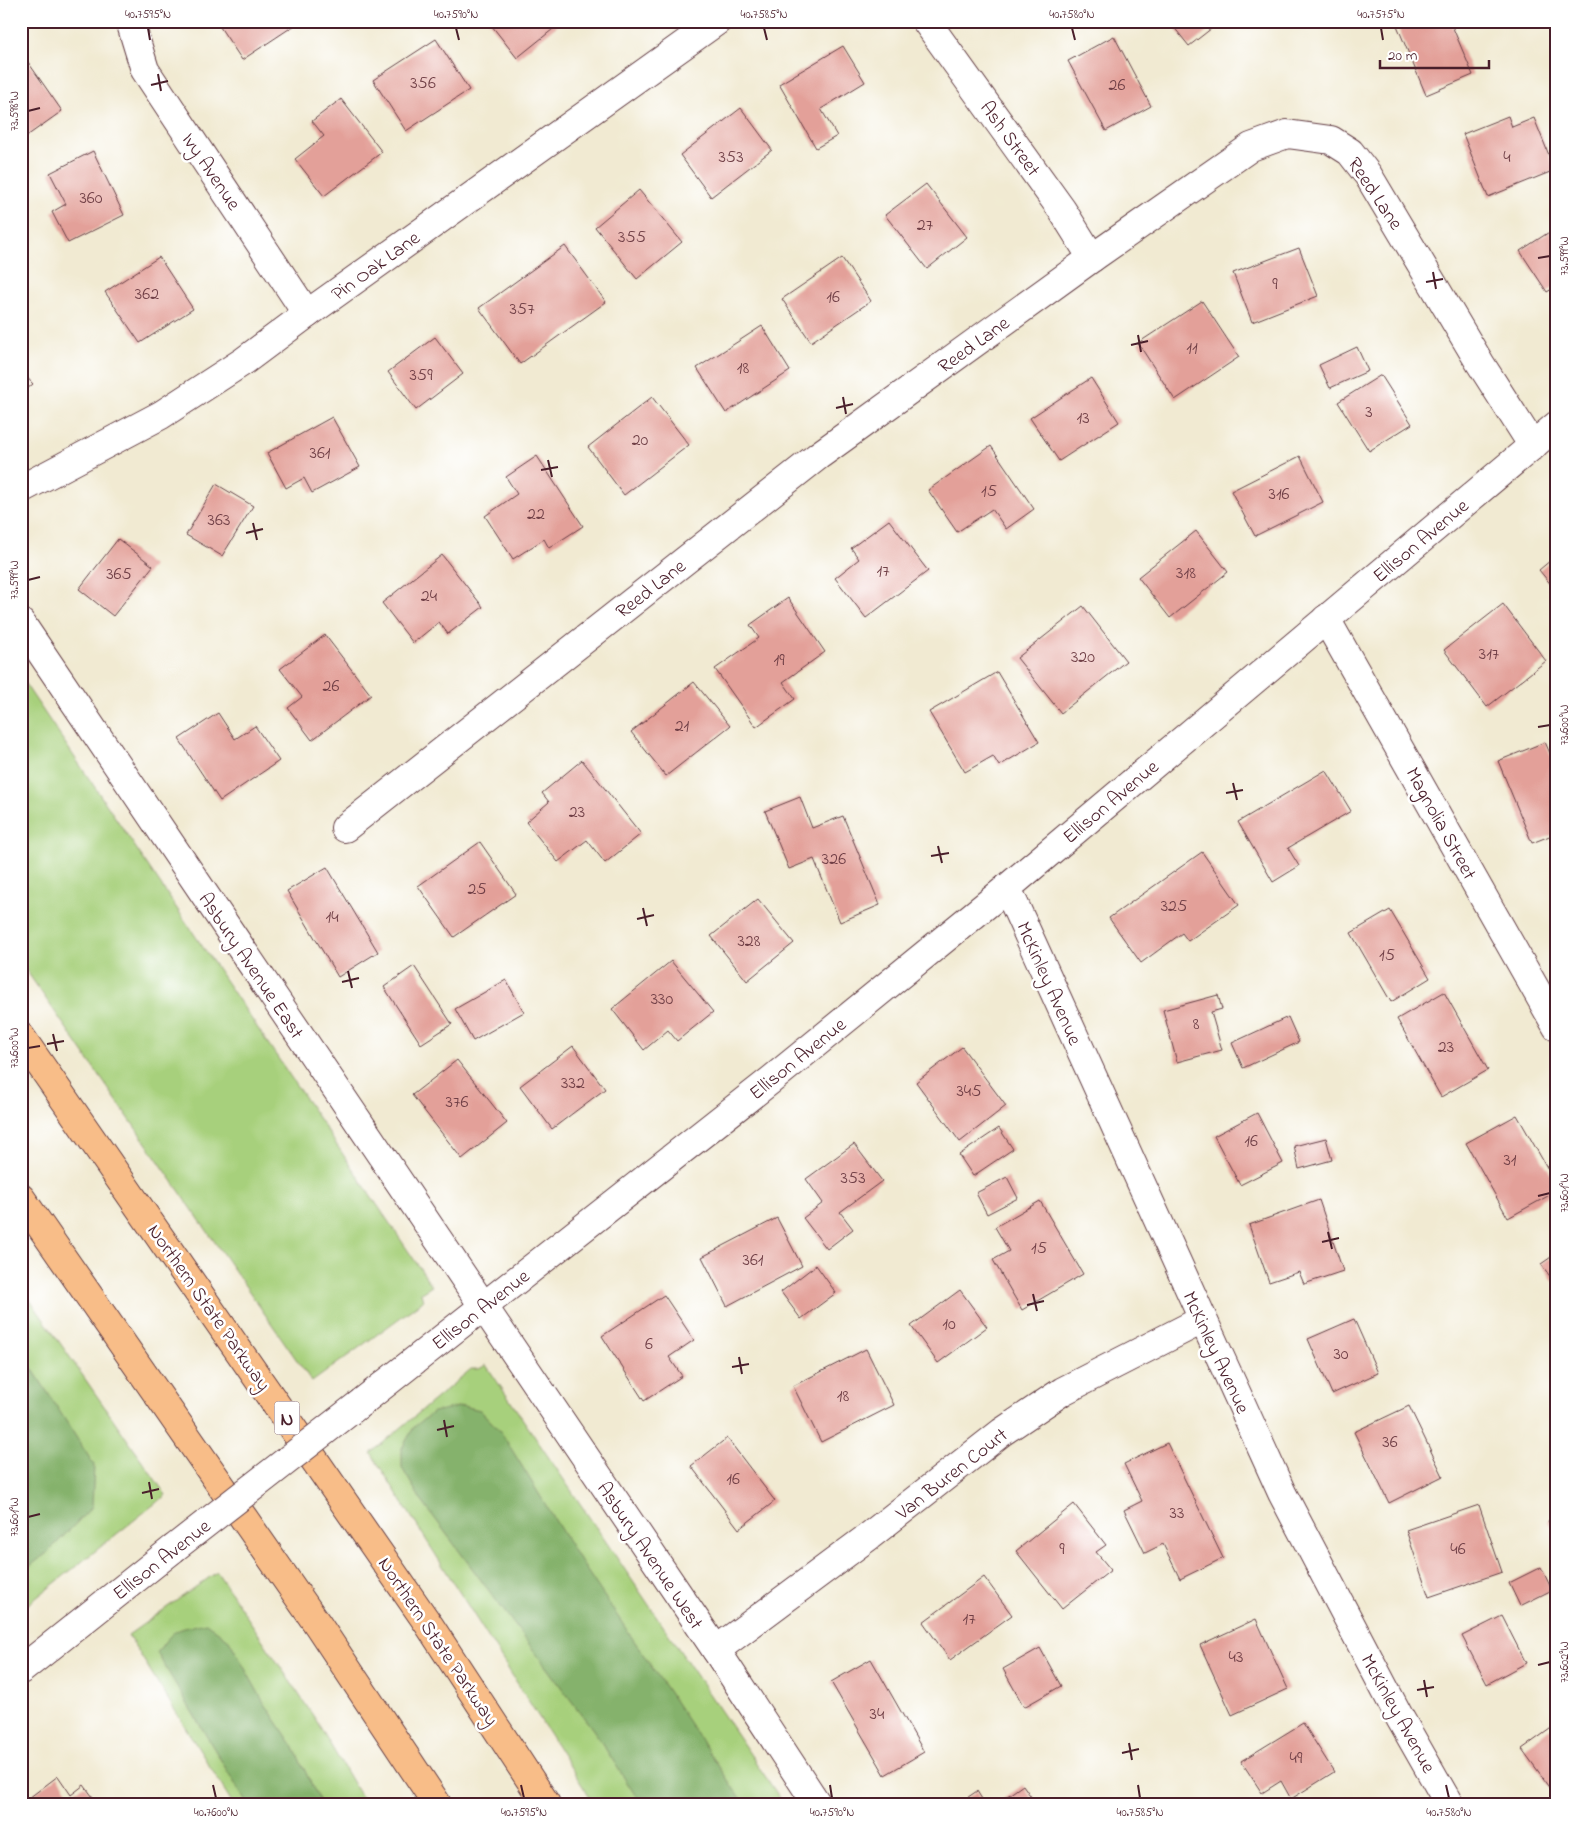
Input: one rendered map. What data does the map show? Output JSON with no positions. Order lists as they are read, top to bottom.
{
  "streets": {
    "highway": ["Northern State Parkway", "N"],
    "street": [
      "Ash Street",
      "Ivy Avenue",
      "Reed Lane",
      "Pin Oak Lane",
      "Ellison Avenue",
      "Magnolia Street",
      "Asbury Avenue East",
      "McKinley Avenue",
      "Van Buren Court",
      "Asbury Avenue West"
    ]
  },
  "crossings": [
    ["Ash Street", "Reed Lane"],
    ["Ivy Avenue", "Pin Oak Lane"],
    ["Reed Lane", "Ellison Avenue"],
    ["Ellison Avenue", "Magnolia Street"],
    ["Ellison Avenue", "Asbury Avenue East"],
    ["Ellison Avenue", "McKinley Avenue"],
    ["Ellison Avenue", "Asbury Avenue West"],
    ["Asbury Avenue East", "Asbury Avenue West"],
    ["McKinley Avenue", "Van Buren Court"],
    ["Van Buren Court", "Asbury Avenue West"]
  ],
  "house_numbers": [
    "356",
    "26",
    "353",
    "4",
    "360",
    "27",
    "355",
    "9",
    "362",
    "16",
    "357",
    "11",
    "18",
    "359",
    "3",
    "13",
    "20",
    "361",
    "15",
    "316",
    "22",
    "363",
    "17",
    "318",
    "365",
    "24",
    "317",
    "320",
    "19",
    "26",
    "21",
    "23",
    "326",
    "25",
    "325",
    "14",
    "328",
    "15",
    "330",
    "8",
    "23",
    "332",
    "345",
    "376",
    "16",
    "31",
    "353",
    "15",
    "361",
    "10",
    "6",
    "30",
    "18",
    "36",
    "16",
    "33",
    "9",
    "46",
    "17",
    "43",
    "34",
    "49"
  ],
  "scale_bar": "20 m",
  "coordinates": [
    "40.7595°N",
    "40.7590°N",
    "40.7585°N",
    "40.7580°N",
    "40.7575°N",
    "73.598°W",
    "73.599°W",
    "73.600°W",
    "73.601°W",
    "73.602°W",
    "40.7600°N"
  ]
}
